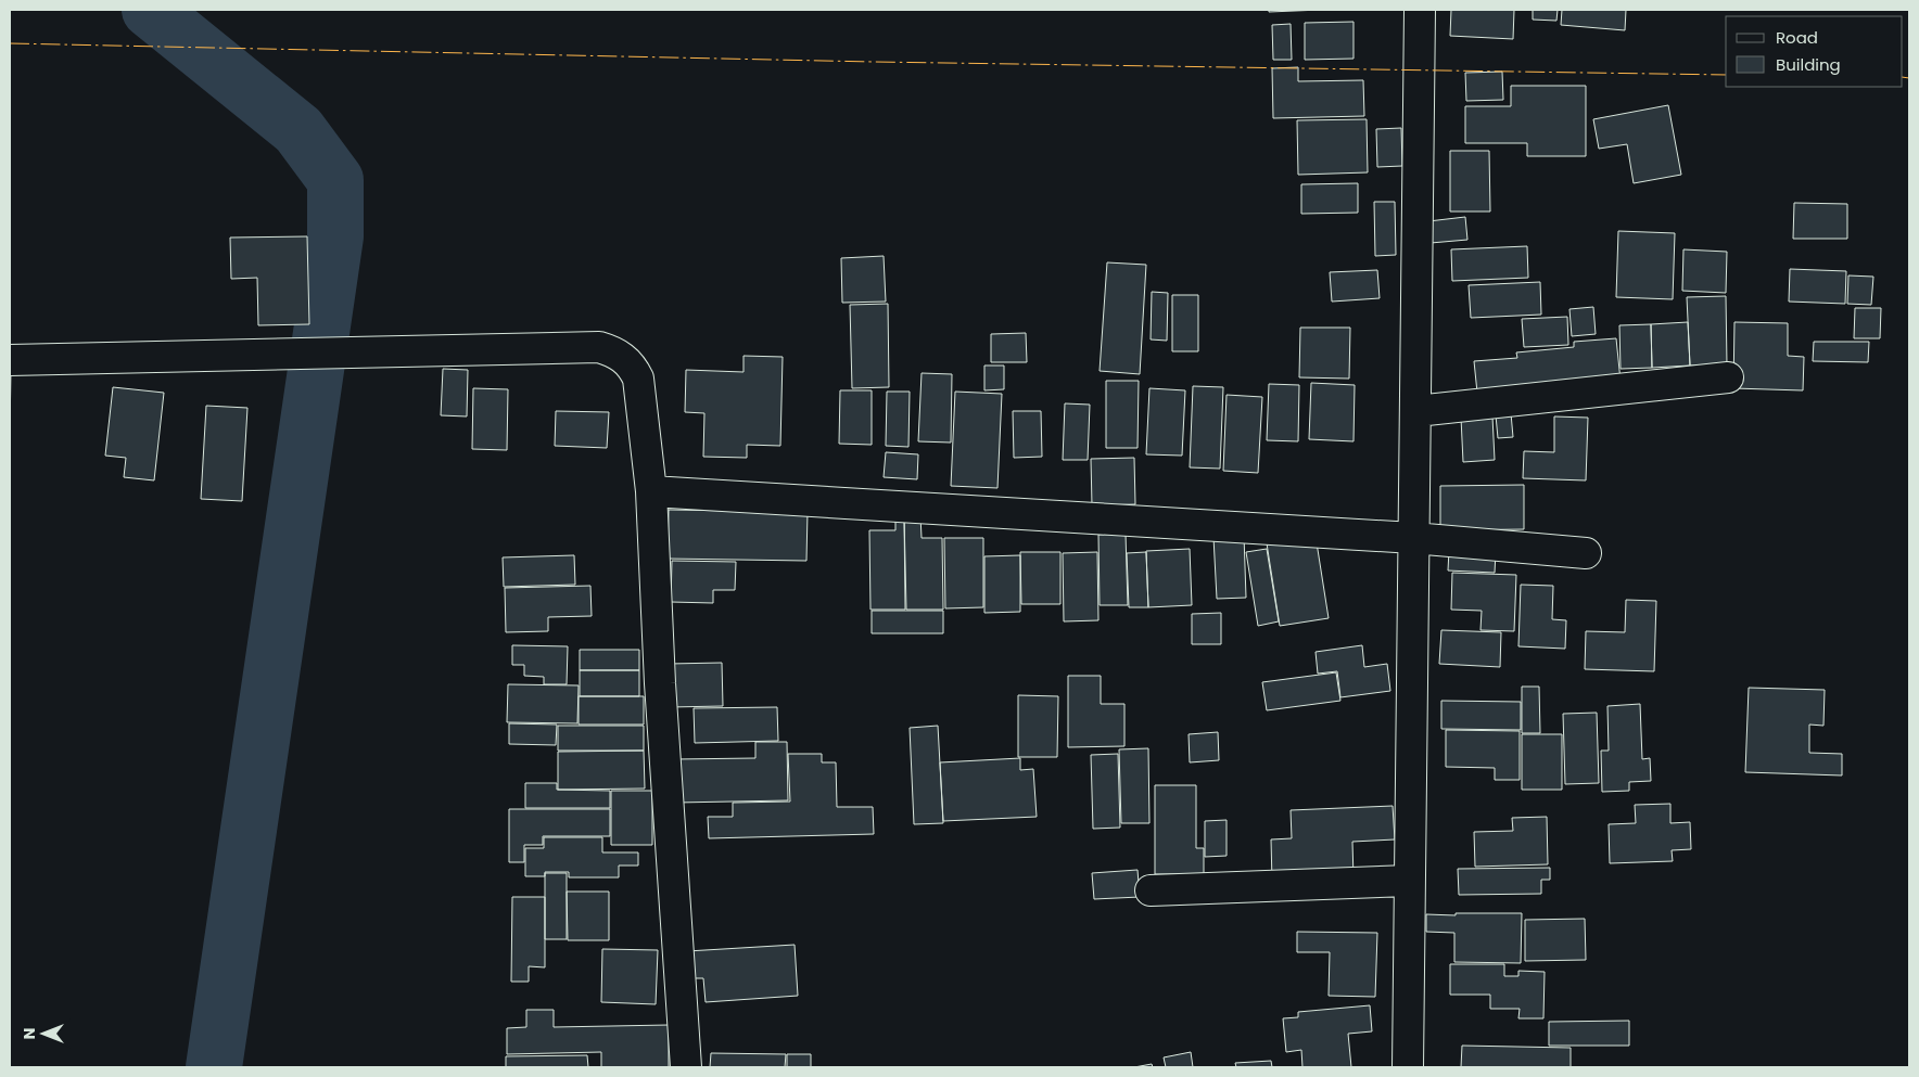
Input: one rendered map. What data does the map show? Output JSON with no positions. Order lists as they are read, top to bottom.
{
  "legend": ["Road", "Building"],
  "north": "left"
}
